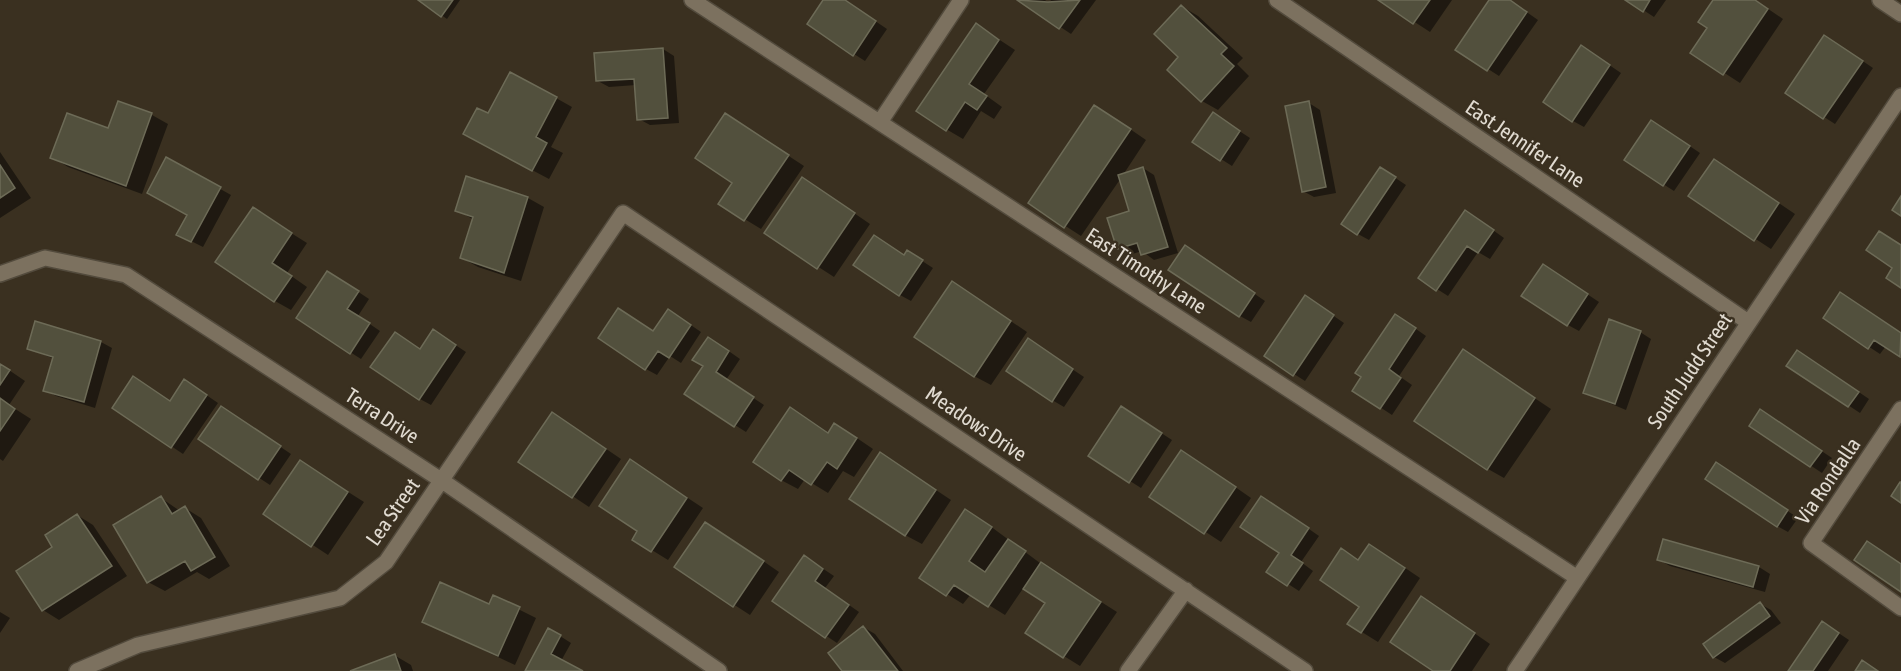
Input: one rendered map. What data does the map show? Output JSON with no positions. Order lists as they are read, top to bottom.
{
  "streets": {
    "street": [
      "East Jennifer Lane",
      "East Timothy Lane",
      "South Judd Street",
      "Terra Drive",
      "Meadows Drive",
      "Via Rondalla",
      "Lea Street"
    ]
  },
  "crossings": [
    ["East Jennifer Lane", "South Judd Street"],
    ["East Timothy Lane", "South Judd Street"],
    ["Terra Drive", "Lea Street"],
    ["Meadows Drive", "Lea Street"]
  ]
}
